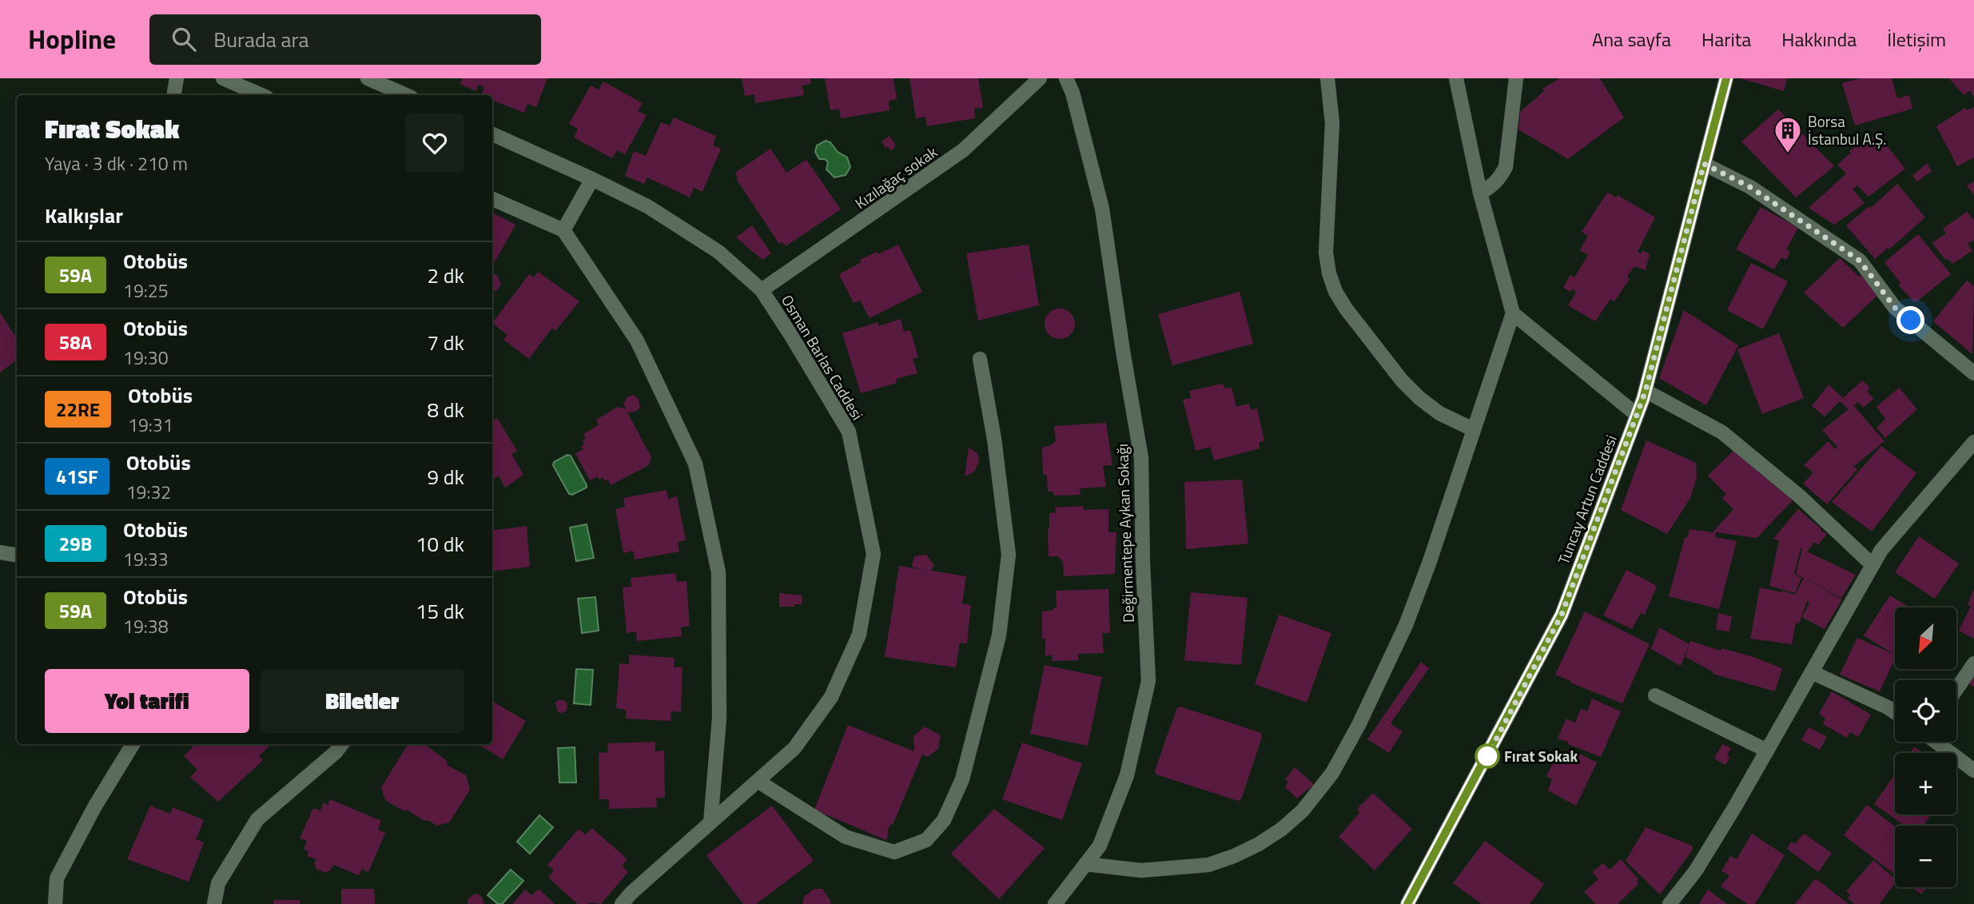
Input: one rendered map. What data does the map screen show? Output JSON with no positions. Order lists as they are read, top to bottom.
{
  "streets": {
    "street": [
      "Kızılağaç sokak",
      "Osman Barlas Caddesi",
      "Tuncay Artun Caddesi",
      "Değirmentepe Aykan Sokağı"
    ]
  },
  "crossings": [
    ["Kızılağaç sokak", "Osman Barlas Caddesi"]
  ],
  "places": {
    "building": ["Borsa İstanbul A.Ş."],
    "other": ["Fırat Sokak"]
  },
  "lines": ["bus line 59A"],
  "north": "bottom left",
  "page": {
    "header": "Hopline",
    "search": "Burada ara",
    "nav": [
      "Ana sayfa",
      "Harita",
      "Hakkında",
      "İletişim"
    ],
    "heading": [
      ["Fırat Sokak", "Yaya · 3 dk · 210 m"],
      "Kalkışlar"
    ],
    "list": [
      {
        "mark": "59A",
        "name": "Otobüs",
        "note": "19:25",
        "value": "2 dk"
      },
      {
        "mark": "58A",
        "name": "Otobüs",
        "note": "19:30",
        "value": "7 dk"
      },
      {
        "mark": "22RE",
        "name": "Otobüs",
        "note": "19:31",
        "value": "8 dk"
      },
      {
        "mark": "41SF",
        "name": "Otobüs",
        "note": "19:32",
        "value": "9 dk"
      },
      {
        "mark": "29B",
        "name": "Otobüs",
        "note": "19:33",
        "value": "10 dk"
      },
      {
        "mark": "59A",
        "name": "Otobüs",
        "note": "19:38",
        "value": "15 dk"
      }
    ],
    "map_buttons": ["+", "−"],
    "buttons": ["Yol tarifi", "Biletler"]
  }
}
